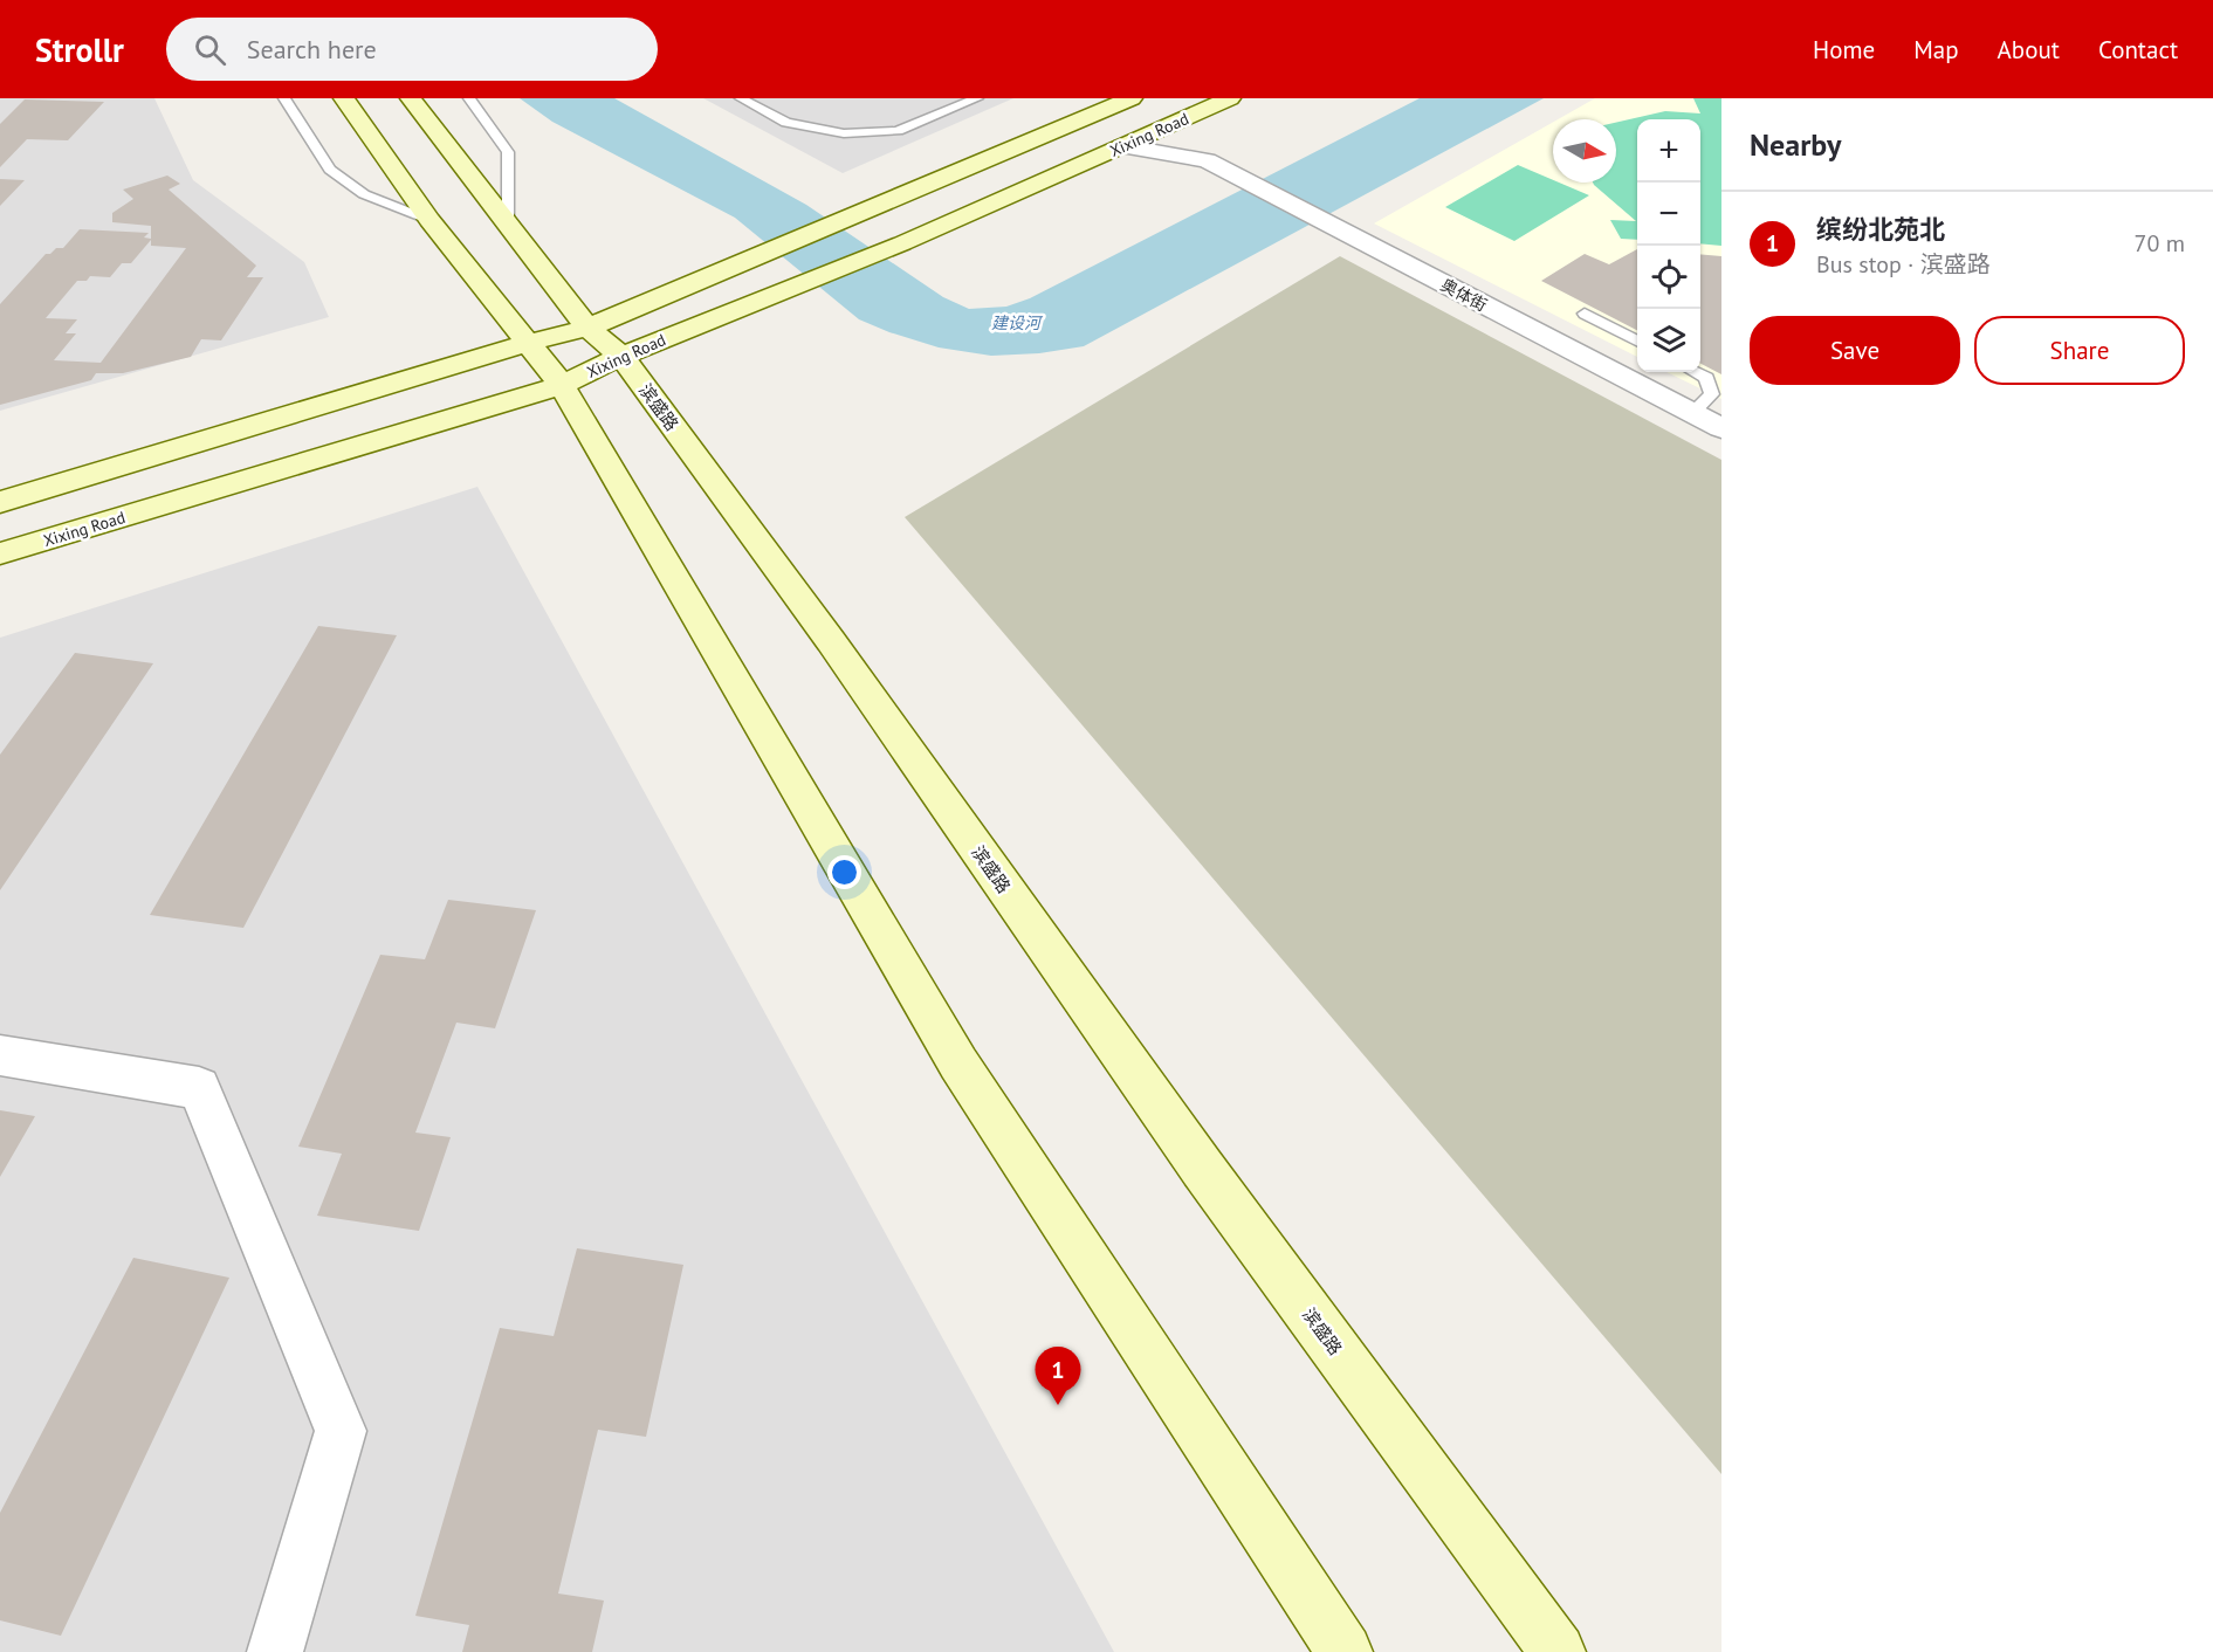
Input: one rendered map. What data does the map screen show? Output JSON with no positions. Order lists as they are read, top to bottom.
{
  "streets": {
    "main road": ["Xixing Road", "滨盛路"],
    "street": ["奥体街"]
  },
  "crossings": [
    ["Xixing Road", "奥体街"],
    ["Xixing Road", "滨盛路"]
  ],
  "water": ["建设河"],
  "north": "right",
  "page": {
    "header": "Strollr",
    "search": "Search here",
    "nav": [
      "Home",
      "Map",
      "About",
      "Contact"
    ],
    "heading": "Nearby",
    "map_buttons": ["+", "−"],
    "list": [
      {
        "mark": "1",
        "name": "缤纷北苑北",
        "note": "Bus stop · 滨盛路",
        "value": "70 m"
      }
    ],
    "buttons": ["Save", "Share"],
    "pins": "1"
  }
}
